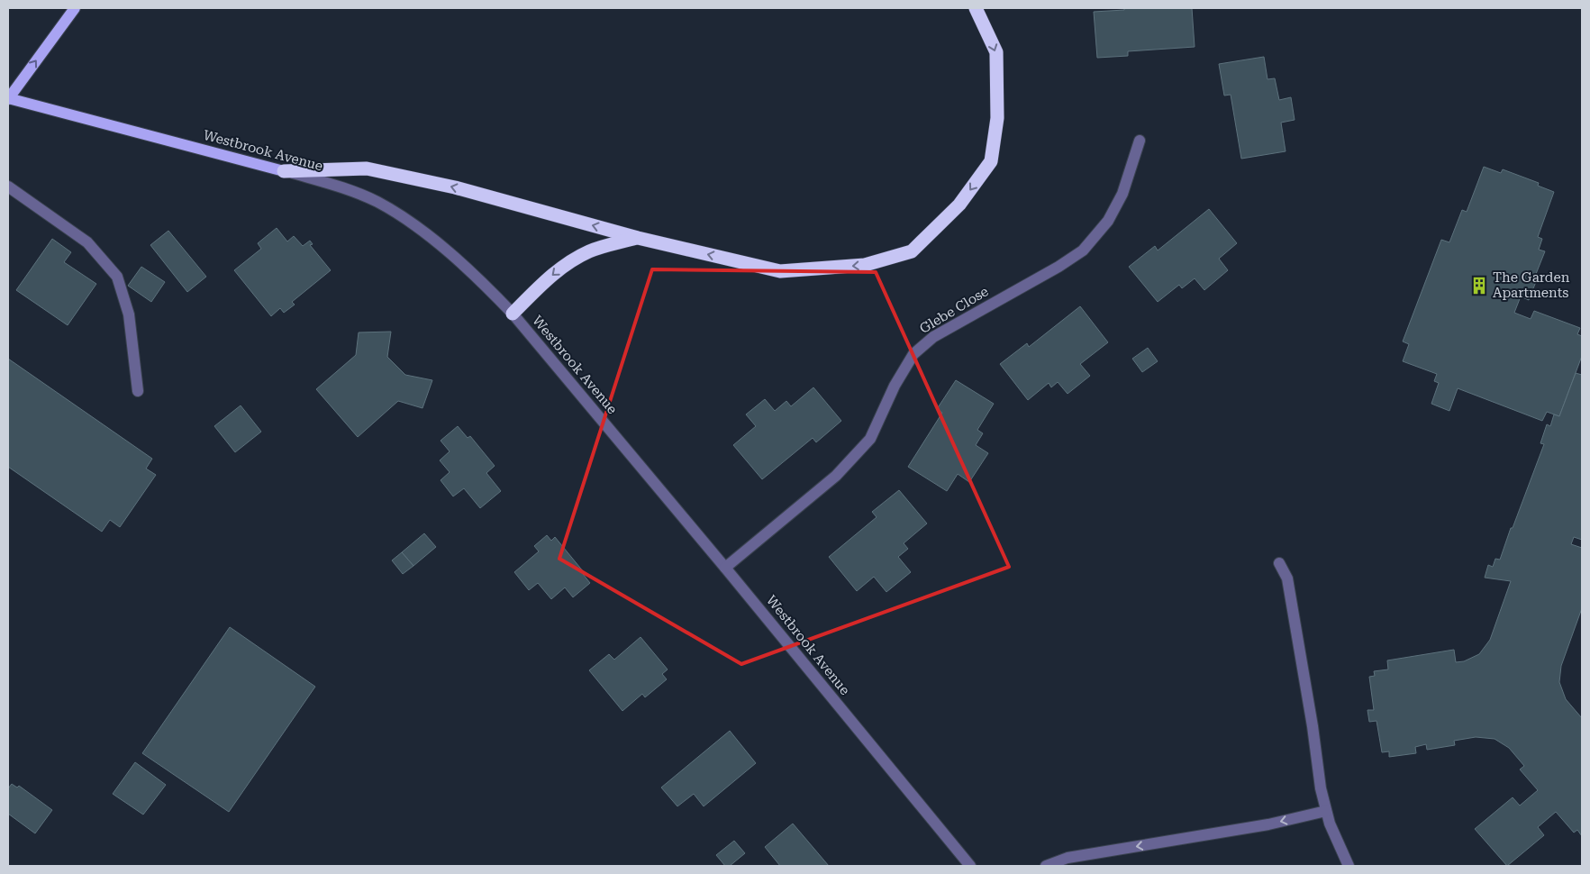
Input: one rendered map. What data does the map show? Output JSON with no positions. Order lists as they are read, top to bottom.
{
  "streets": {
    "main road": ["Westbrook Avenue"],
    "street": ["Glebe Close"]
  },
  "crossings": [
    ["Westbrook Avenue", "Glebe Close"]
  ],
  "places": {
    "building": ["The Garden Apartments"]
  }
}
